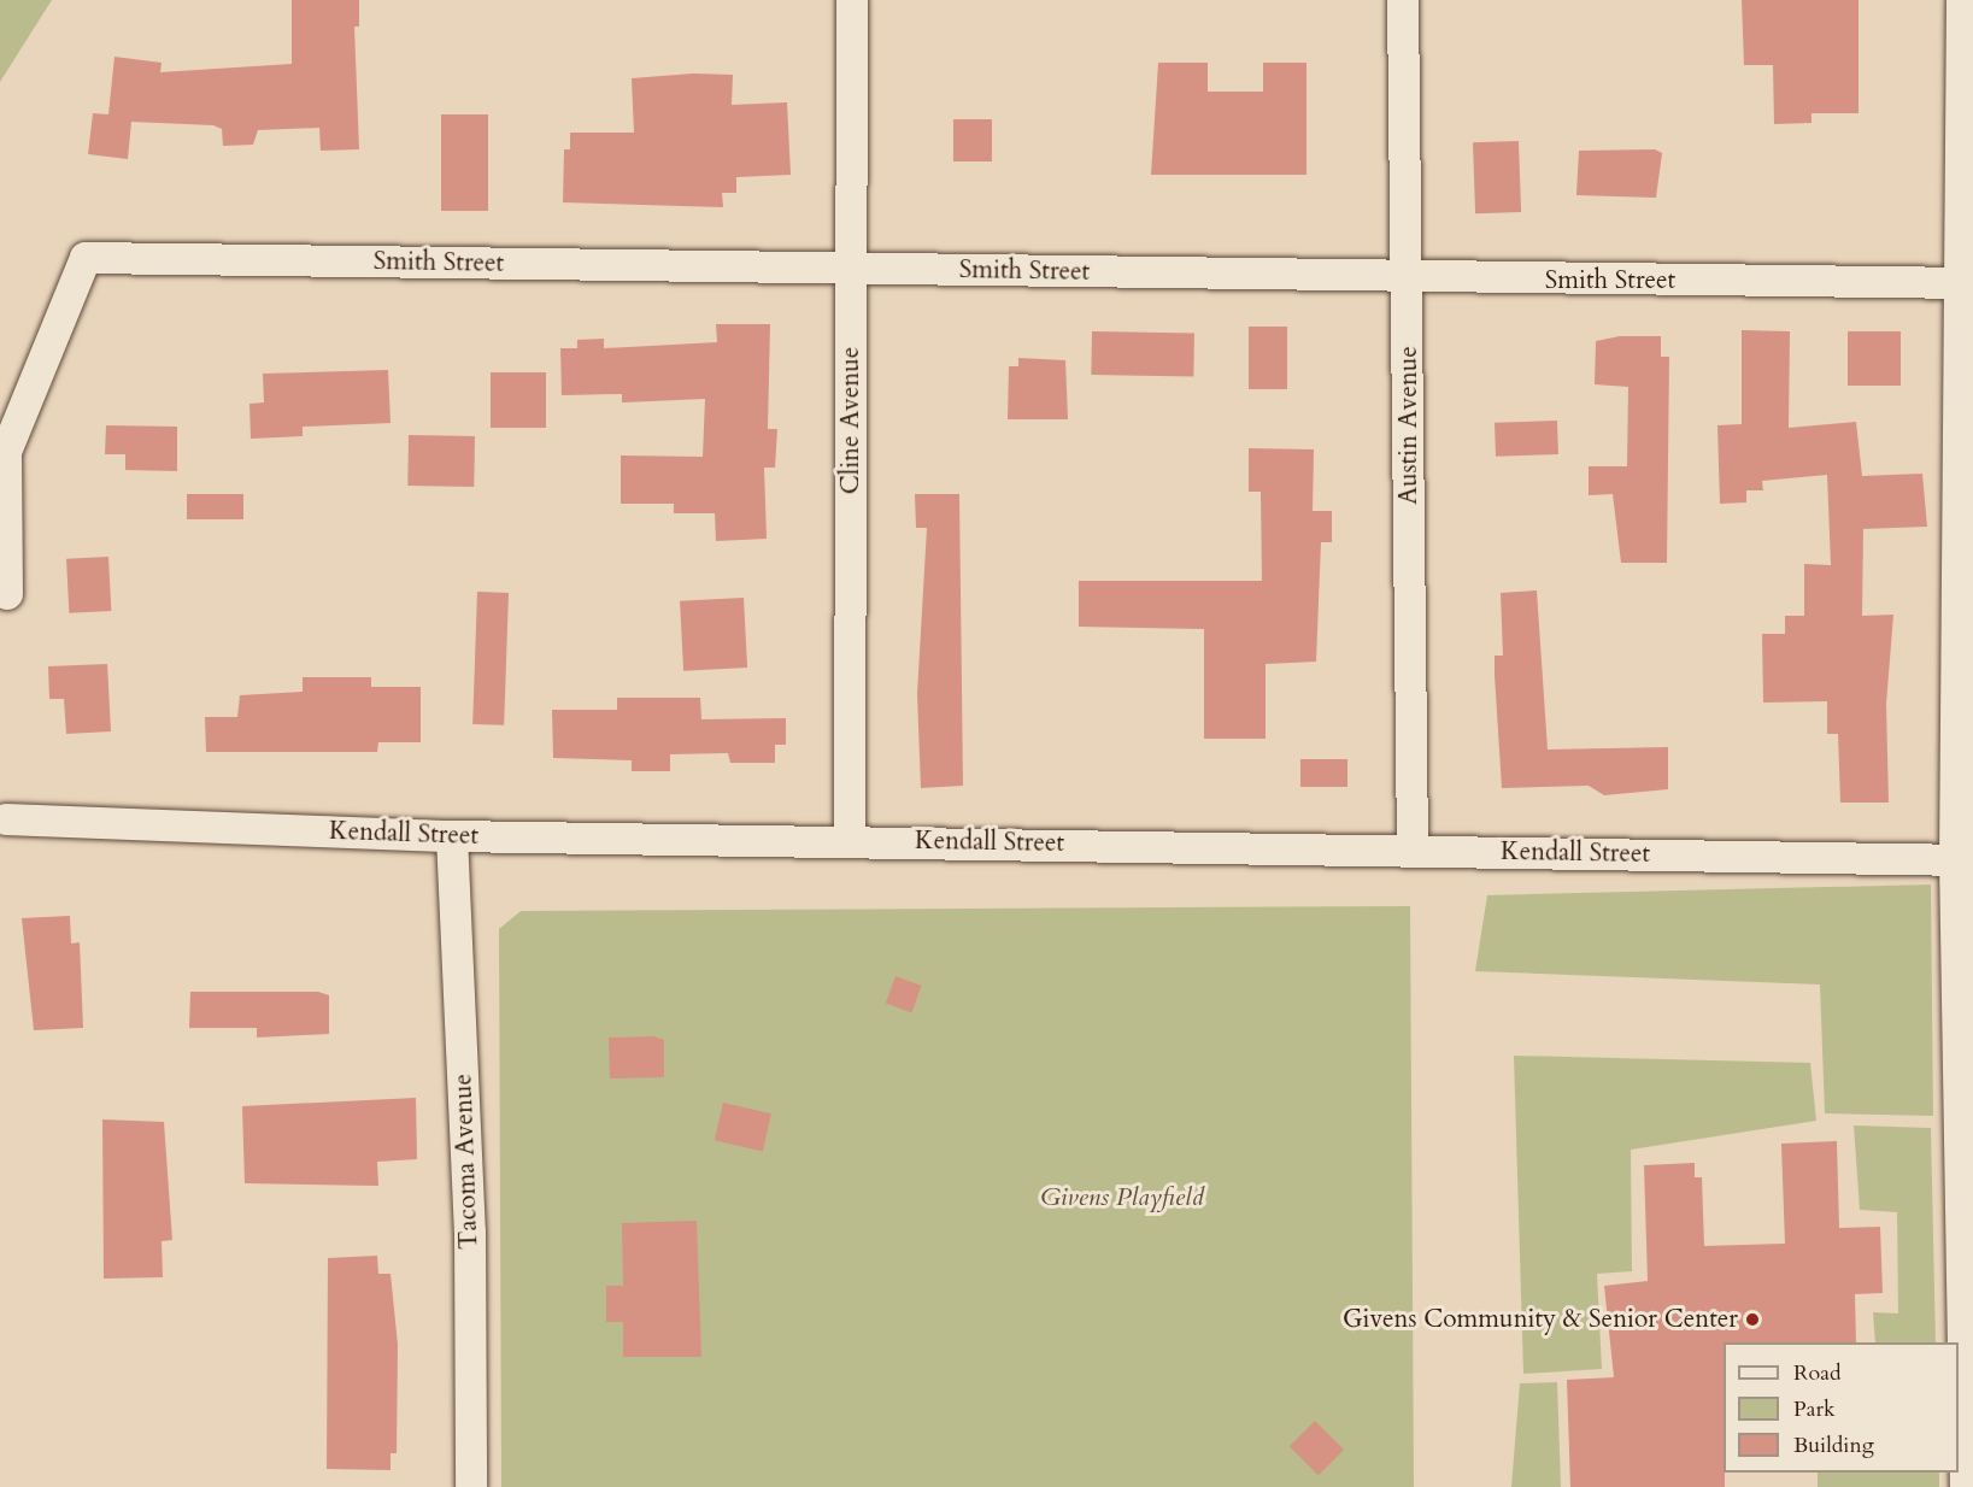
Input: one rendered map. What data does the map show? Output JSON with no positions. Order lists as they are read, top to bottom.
{
  "streets": {
    "street": [
      "Smith Street",
      "Cline Avenue",
      "Austin Avenue",
      "Kendall Street",
      "Tacoma Avenue"
    ]
  },
  "crossings": [
    ["Smith Street", "Cline Avenue"],
    ["Smith Street", "Austin Avenue"],
    ["Cline Avenue", "Kendall Street"],
    ["Austin Avenue", "Kendall Street"],
    ["Kendall Street", "Tacoma Avenue"]
  ],
  "parks": ["Givens Playfield"],
  "places": ["Givens Community & Senior Center"],
  "legend": ["Road", "Park", "Building"]
}
